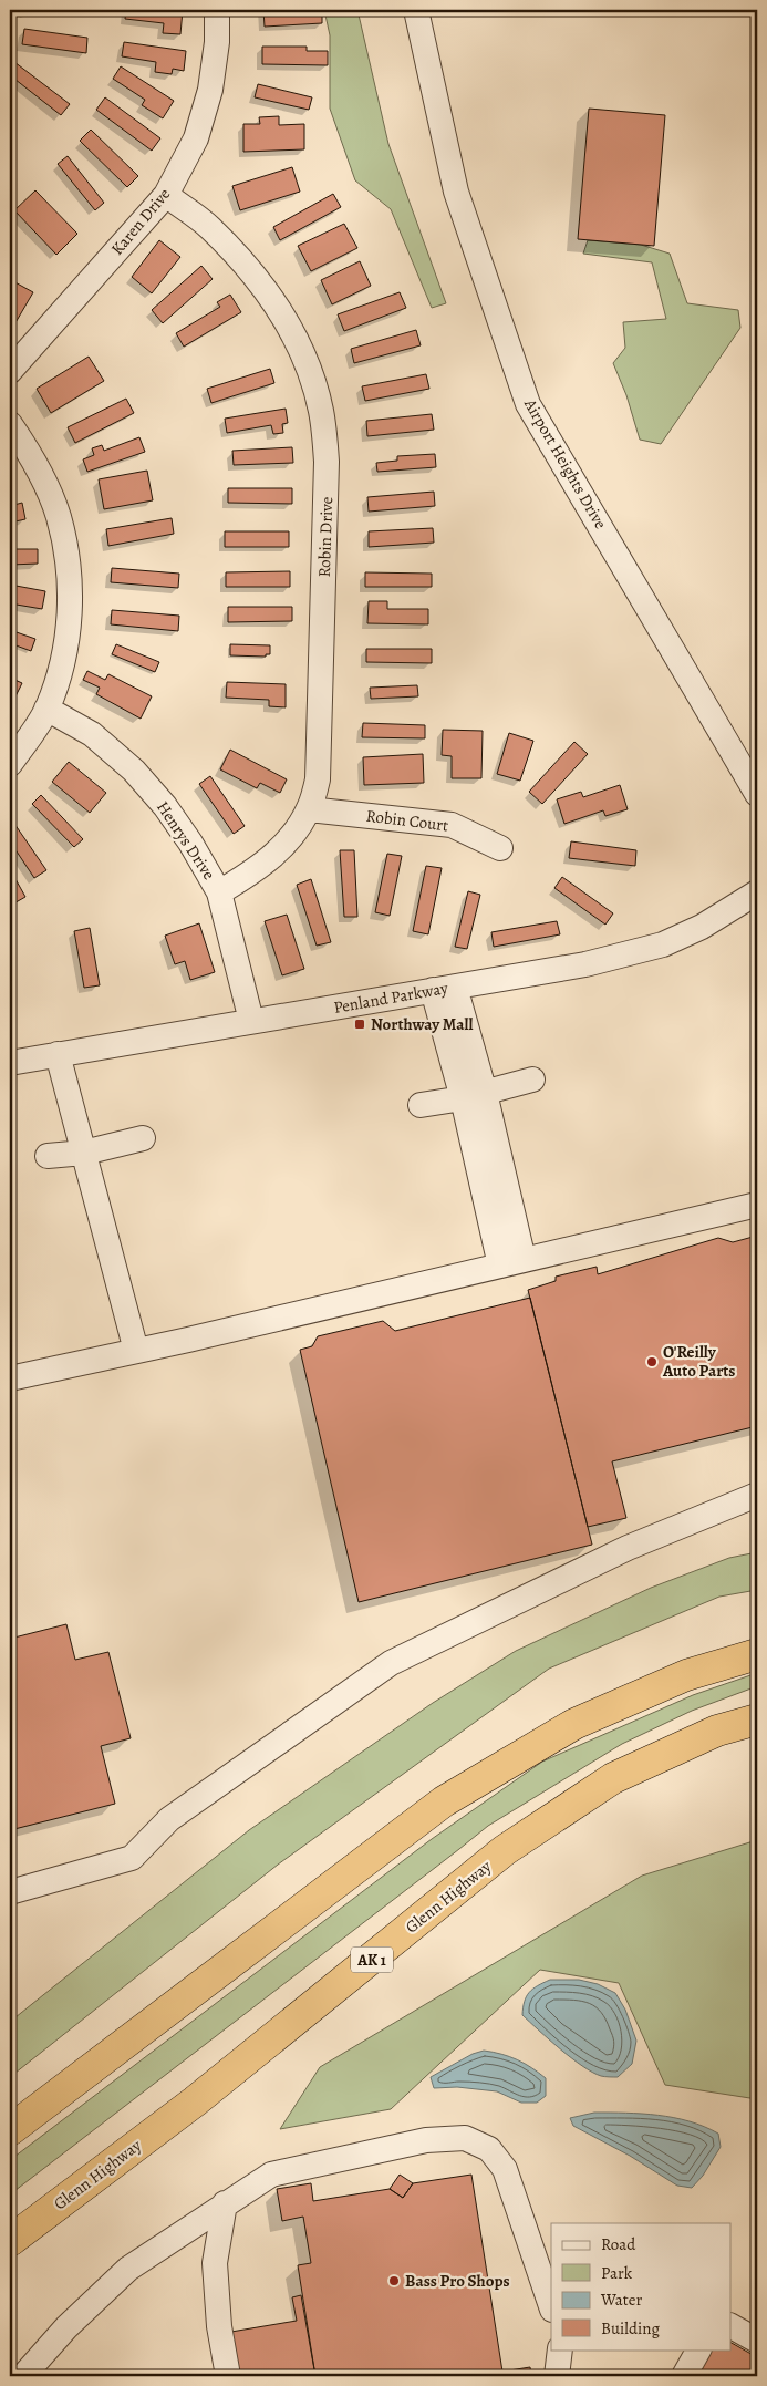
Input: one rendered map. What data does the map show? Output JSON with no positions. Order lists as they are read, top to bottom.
{
  "streets": {
    "highway": ["Glenn Highway", "AK 1"],
    "street": [
      "Karen Drive",
      "Airport Heights Drive",
      "Robin Drive",
      "Robin Court",
      "Henrys Drive",
      "Penland Parkway"
    ]
  },
  "crossings": [
    ["Karen Drive", "Robin Drive"],
    ["Robin Drive", "Robin Court"],
    ["Robin Drive", "Henrys Drive"],
    ["Henrys Drive", "Penland Parkway"]
  ],
  "places": {
    "transit": ["Northway Mall"],
    "other": ["O'Reilly Auto Parts", "Bass Pro Shops"]
  },
  "legend": [
    "Road",
    "Park",
    "Water",
    "Building"
  ]
}
